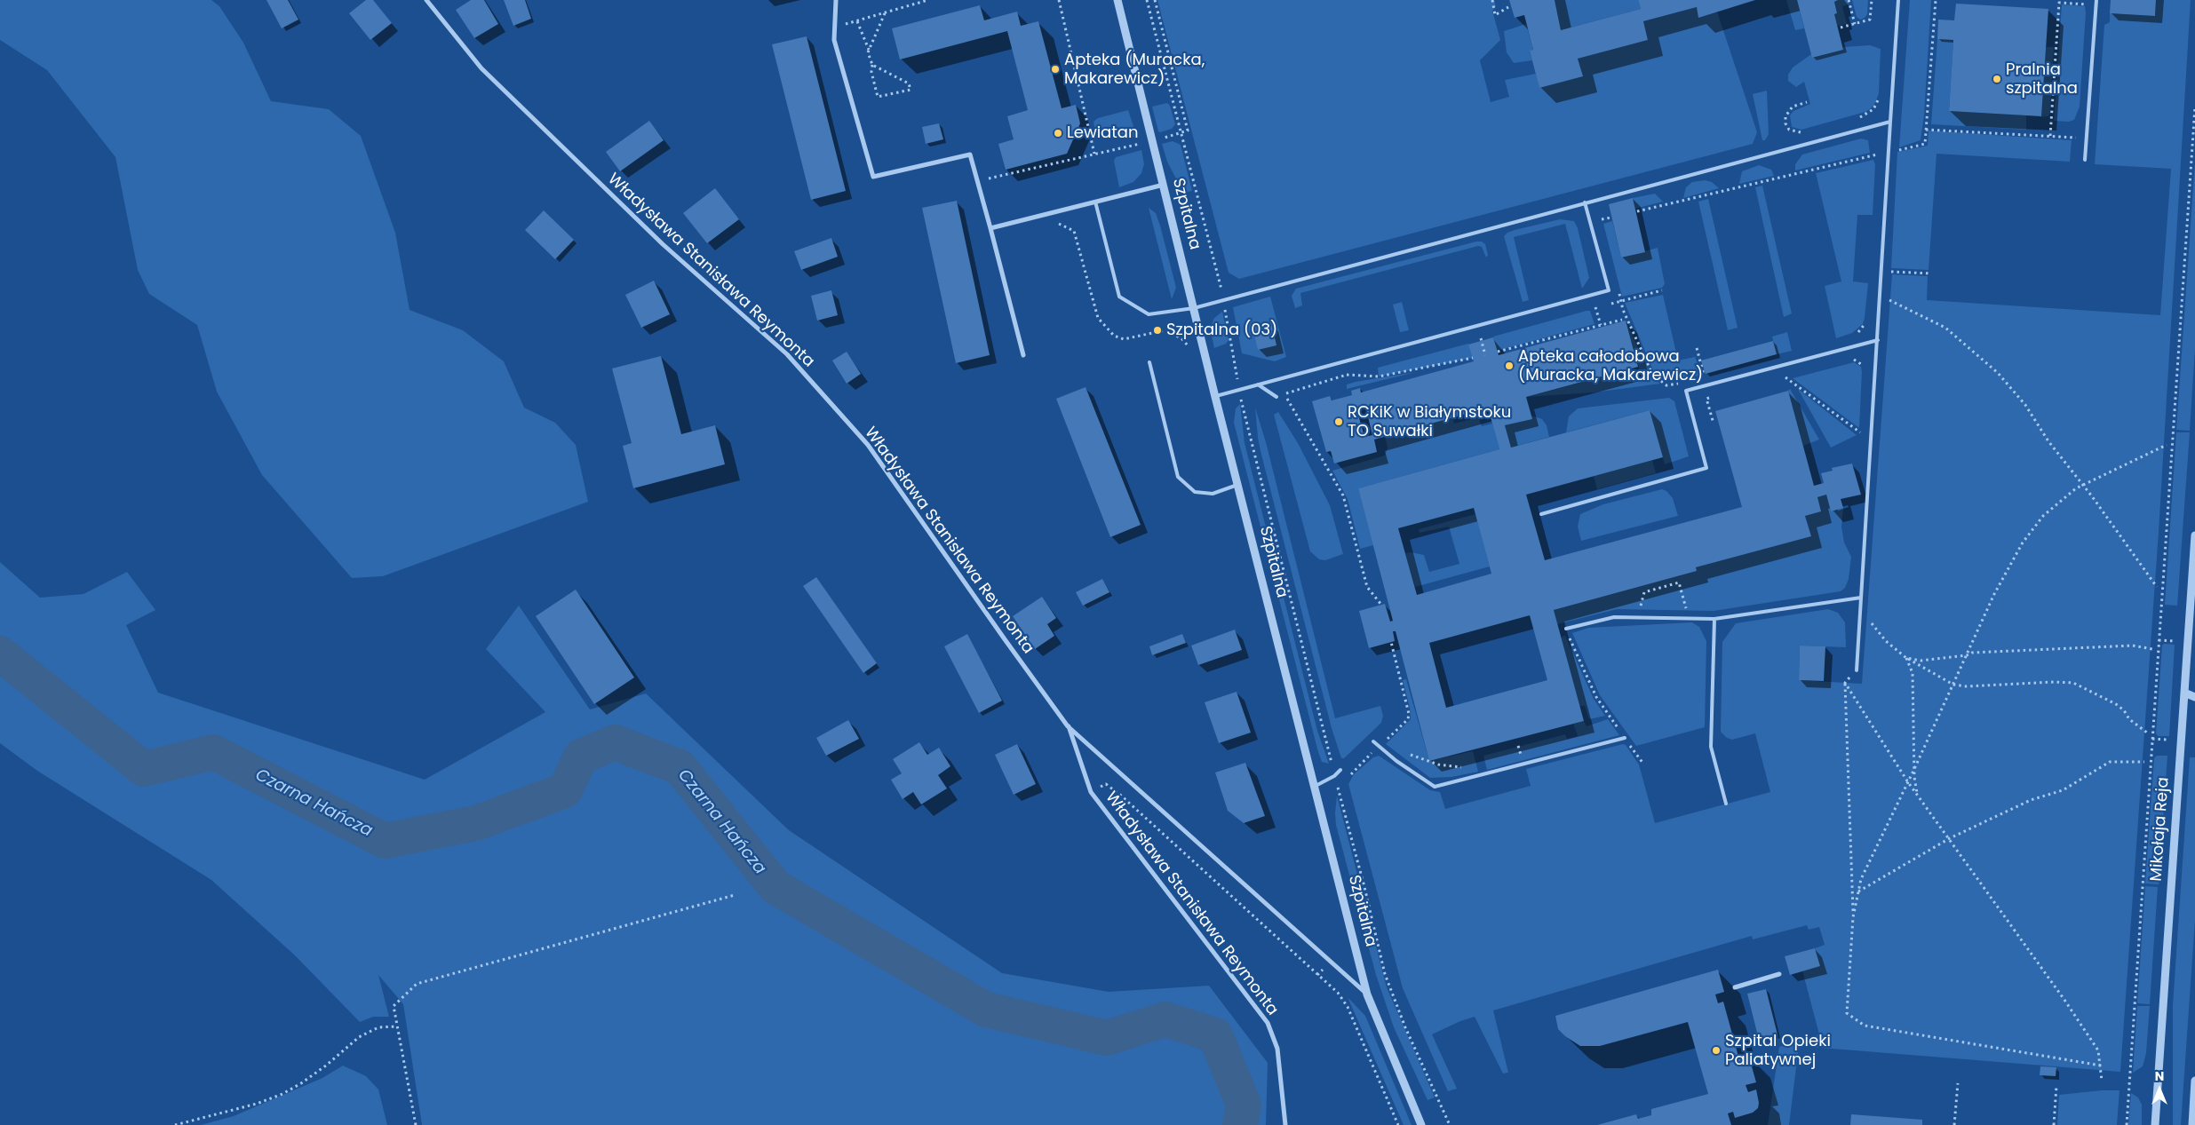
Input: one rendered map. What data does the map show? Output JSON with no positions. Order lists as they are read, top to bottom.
{
  "streets": {
    "street": ["Szpitalna", "Władysława Stanisława Reymonta", "Mikołaja Reja"]
  },
  "crossings": [
    ["Szpitalna", "Władysława Stanisława Reymonta"]
  ],
  "water": ["Czarna Hańcza"],
  "places": [
    "Apteka (Muracka, Makarewicz)",
    "Pralnia szpitalna",
    "Lewiatan",
    "Szpitalna (03)",
    "Apteka całodobowa (Muracka, Makarewicz)",
    "RCKiK w Białymstoku TO Suwałki",
    "Szpital Opieki Paliatywnej"
  ],
  "north": "top"
}
